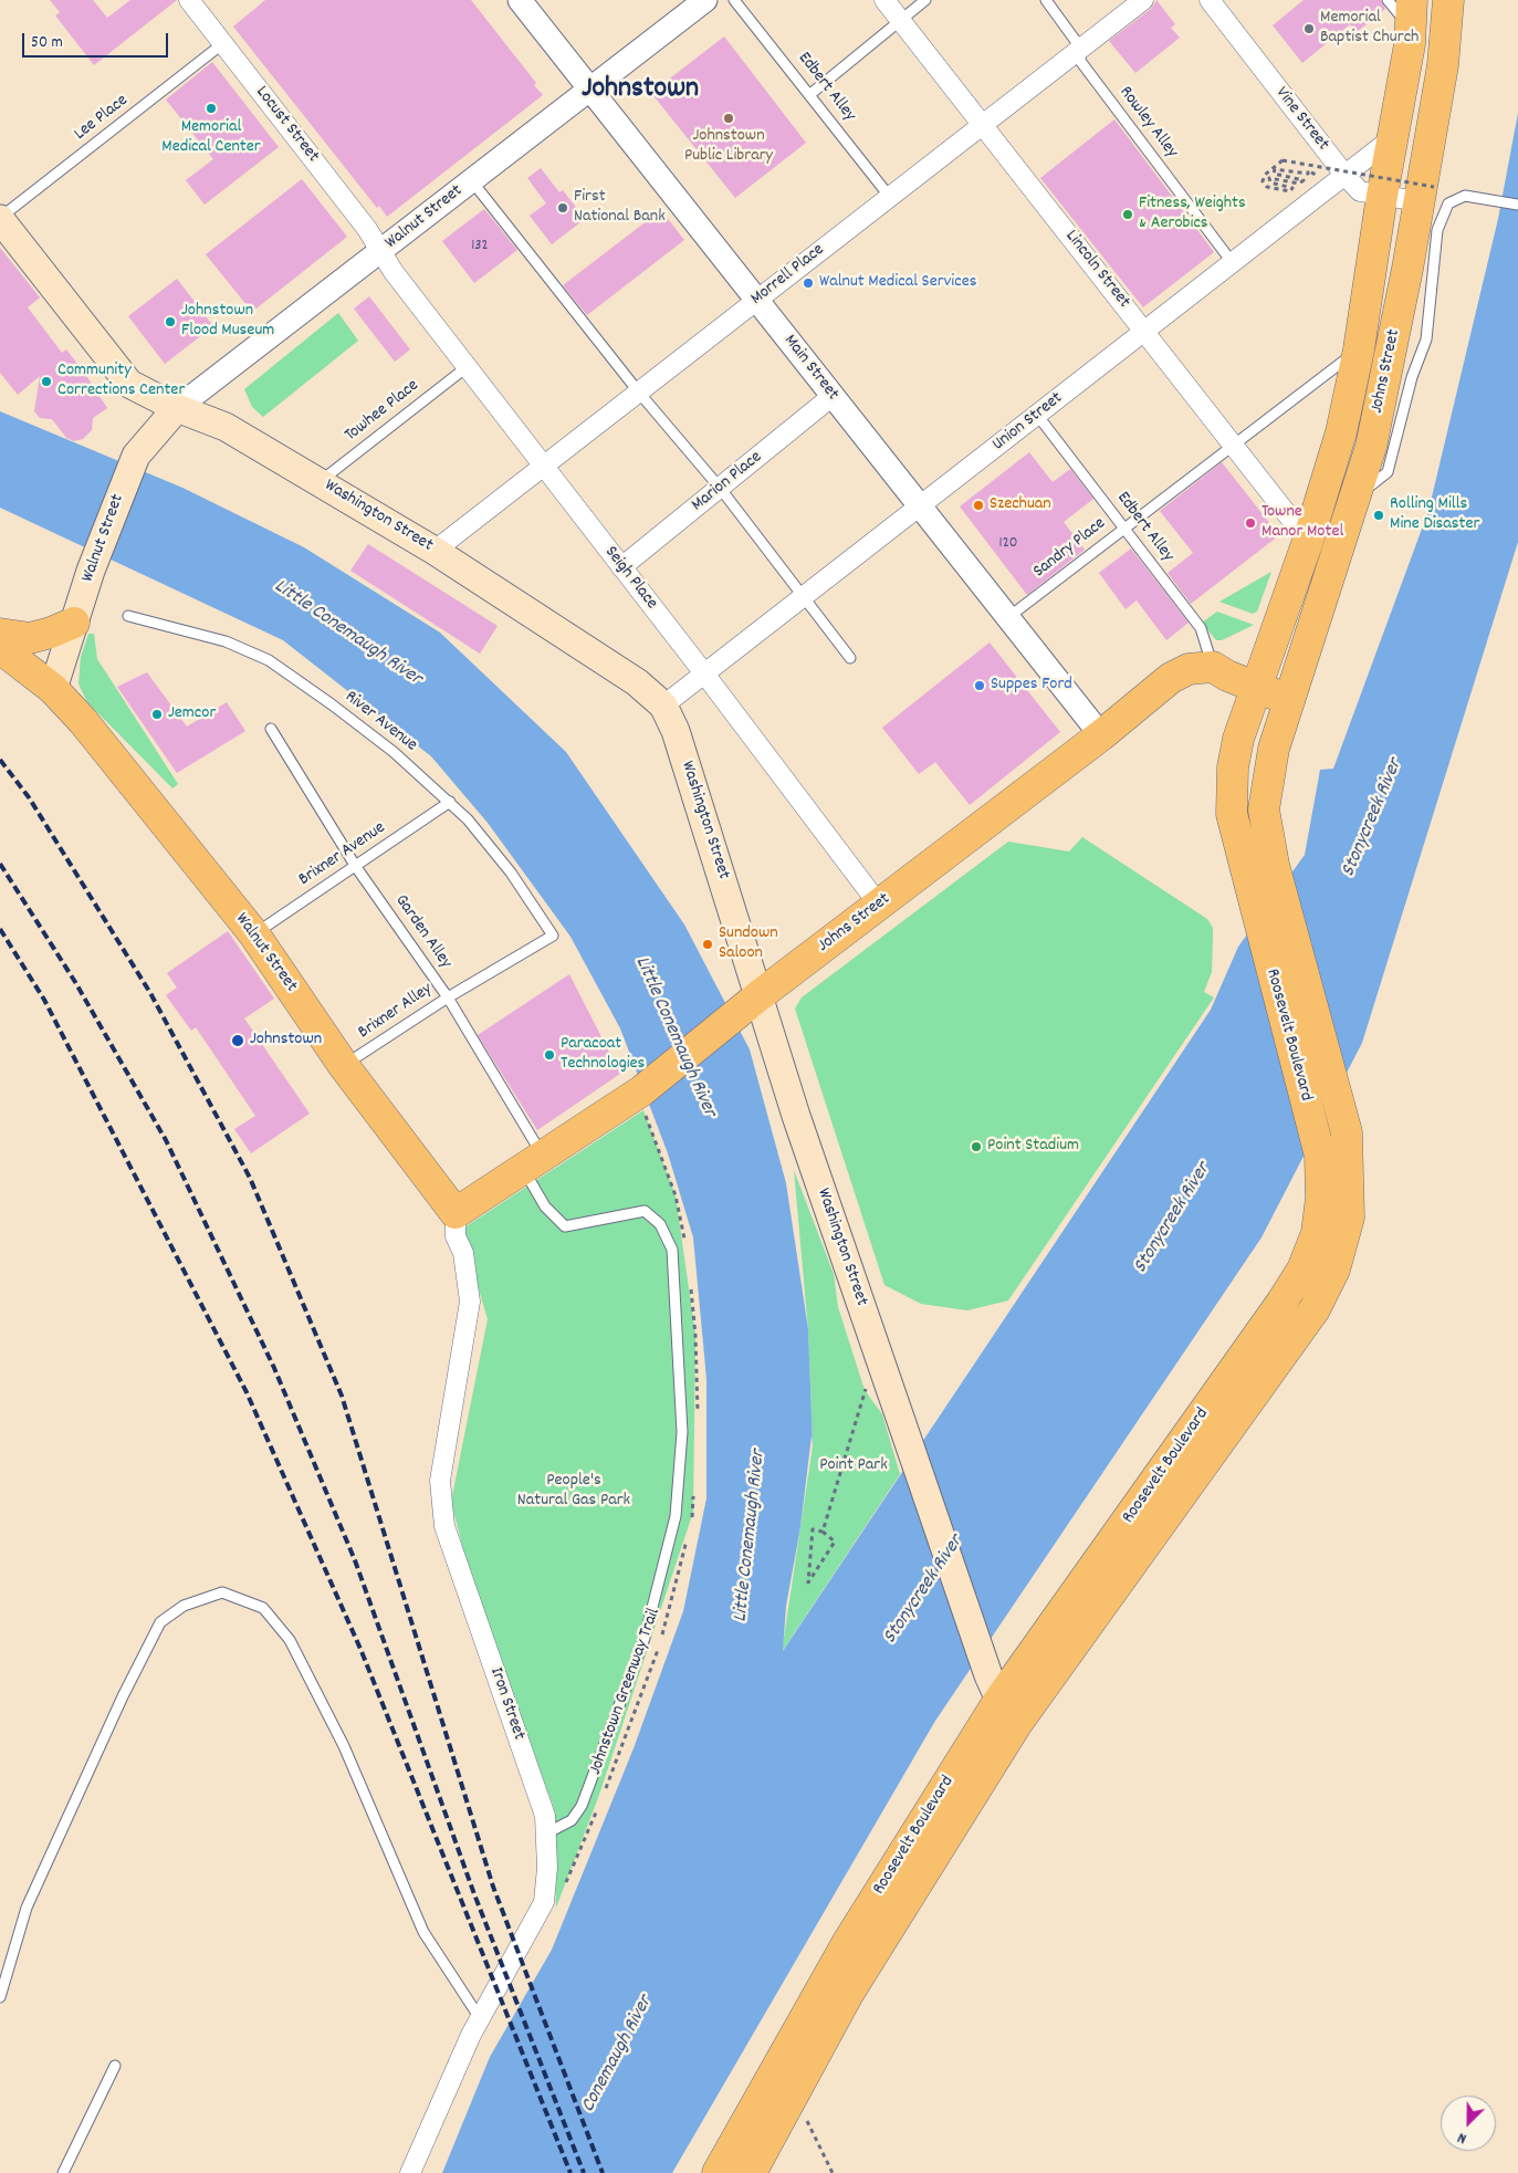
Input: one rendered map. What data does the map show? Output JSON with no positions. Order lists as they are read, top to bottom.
{
  "streets": {
    "main road": [
      "Walnut Street",
      "Johns Street",
      "Washington Street",
      "Roosevelt Boulevard"
    ],
    "street": [
      "Vine Street",
      "Locust Street",
      "Lincoln Street",
      "Morrell Place",
      "Main Street",
      "Union Street",
      "Marion Place",
      "Seigh Place",
      "Iron Street"
    ],
    "lane": [
      "Edbert Alley",
      "Lee Place",
      "Rowley Alley",
      "Towhee Place",
      "Sandry Place",
      "River Avenue",
      "Brixner Avenue",
      "Garden Alley",
      "Brixner Alley"
    ],
    "path": ["Johnstown Greenway Trail"]
  },
  "crossings": [
    ["Edbert Alley", "Morrell Place"],
    ["Edbert Alley", "Johns Street"],
    ["Edbert Alley", "Union Street"],
    ["Edbert Alley", "Sandry Place"],
    ["Lee Place", "Locust Street"],
    ["Lee Place", "Washington Street"],
    ["Vine Street", "Johns Street"],
    ["Vine Street", "Union Street"],
    ["Rowley Alley", "Morrell Place"],
    ["Rowley Alley", "Union Street"],
    ["Locust Street", "Walnut Street"],
    ["Locust Street", "Seigh Place"],
    ["Walnut Street", "Main Street"],
    ["Walnut Street", "Johns Street"],
    ["Walnut Street", "Washington Street"],
    ["Walnut Street", "Seigh Place"],
    ["Walnut Street", "Brixner Avenue"],
    ["Walnut Street", "Brixner Alley"],
    ["Walnut Street", "Iron Street"],
    ["Lincoln Street", "Morrell Place"],
    ["Lincoln Street", "Johns Street"],
    ["Lincoln Street", "Union Street"],
    ["Lincoln Street", "Sandry Place"],
    ["Morrell Place", "Main Street"],
    ["Morrell Place", "Washington Street"],
    ["Morrell Place", "Seigh Place"],
    ["Main Street", "Johns Street"],
    ["Main Street", "Union Street"],
    ["Main Street", "Marion Place"],
    ["Main Street", "Sandry Place"],
    ["Johns Street", "Union Street"],
    ["Johns Street", "Washington Street"],
    ["Johns Street", "Sandry Place"],
    ["Johns Street", "Seigh Place"],
    ["Johns Street", "Garden Alley"],
    ["Johns Street", "Roosevelt Boulevard"],
    ["Johns Street", "Iron Street"],
    ["Towhee Place", "Washington Street"],
    ["Towhee Place", "Seigh Place"],
    ["Union Street", "Washington Street"],
    ["Union Street", "Seigh Place"],
    ["Marion Place", "Seigh Place"],
    ["Washington Street", "Roosevelt Boulevard"],
    ["River Avenue", "Brixner Avenue"],
    ["River Avenue", "Brixner Alley"],
    ["Brixner Avenue", "Garden Alley"],
    ["Garden Alley", "Brixner Alley"],
    ["Garden Alley", "Iron Street"]
  ],
  "districts": ["Johnstown"],
  "water": ["Little Conemaugh River", "Stonycreek River", "Conemaugh River"],
  "parks": ["Point Park", "People's Natural Gas Park"],
  "places": [
    "Memorial Baptist Church",
    "Memorial Medical Center",
    "Johnstown Public Library",
    "First National Bank",
    "Fitness, Weights & Aerobics",
    "Walnut Medical Services",
    "Johnstown Flood Museum",
    "Community Corrections Center",
    "Szechuan",
    "Rolling Mills Mine Disaster",
    "Towne Manor Motel",
    "Suppes Ford",
    "Jemcor",
    "Sundown Saloon",
    "Johnstown",
    "Paracoat Technologies",
    "Point Stadium"
  ],
  "house_numbers": ["132", "120"],
  "scale_bar": "50 m",
  "north": "bottom left"
}
